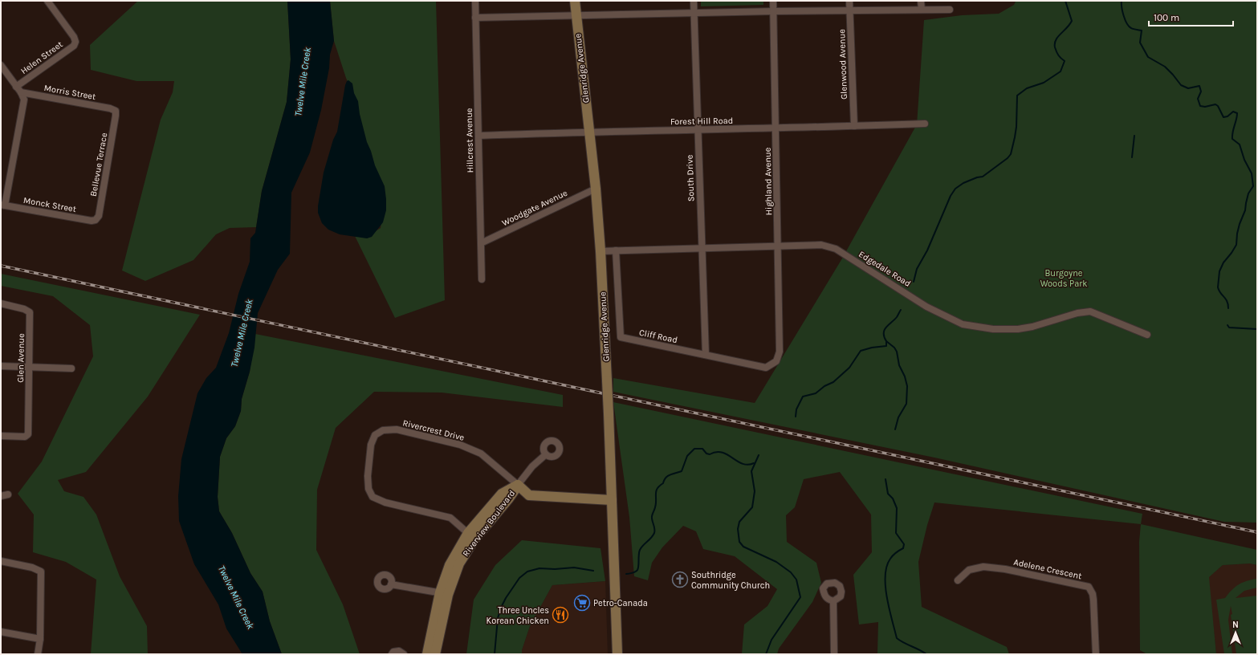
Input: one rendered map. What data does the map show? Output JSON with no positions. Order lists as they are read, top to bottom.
{
  "streets": {
    "main road": ["Glenridge Avenue", "Riverview Boulevard"],
    "street": [
      "Helen Street",
      "Glenwood Avenue",
      "Morris Street",
      "Forest Hill Road",
      "Hillcrest Avenue",
      "Bellevue Terrace",
      "South Drive",
      "Highland Avenue",
      "Monck Street",
      "Woodgate Avenue",
      "Edgedale Road",
      "Cliff Road",
      "Glen Avenue",
      "Rivercrest Drive",
      "Adelene Crescent"
    ]
  },
  "crossings": [
    ["Glenwood Avenue", "Forest Hill Road"],
    ["Glenridge Avenue", "Forest Hill Road"],
    ["Glenridge Avenue", "Woodgate Avenue"],
    ["Glenridge Avenue", "Edgedale Road"],
    ["Glenridge Avenue", "Riverview Boulevard"],
    ["Morris Street", "Bellevue Terrace"],
    ["Forest Hill Road", "Hillcrest Avenue"],
    ["Forest Hill Road", "South Drive"],
    ["Forest Hill Road", "Highland Avenue"],
    ["Hillcrest Avenue", "Woodgate Avenue"],
    ["Bellevue Terrace", "Monck Street"],
    ["South Drive", "Edgedale Road"],
    ["South Drive", "Cliff Road"],
    ["Highland Avenue", "Edgedale Road"],
    ["Highland Avenue", "Cliff Road"],
    ["Edgedale Road", "Cliff Road"],
    ["Rivercrest Drive", "Riverview Boulevard"]
  ],
  "water": ["Twelve Mile Creek"],
  "parks": ["Burgoyne Woods Park"],
  "places": {
    "church": ["Southridge Community Church"],
    "supermarket": ["Petro-Canada"],
    "restaurant": ["Three Uncles Korean Chicken"]
  },
  "scale_bar": "100 m",
  "north": "top"
}
